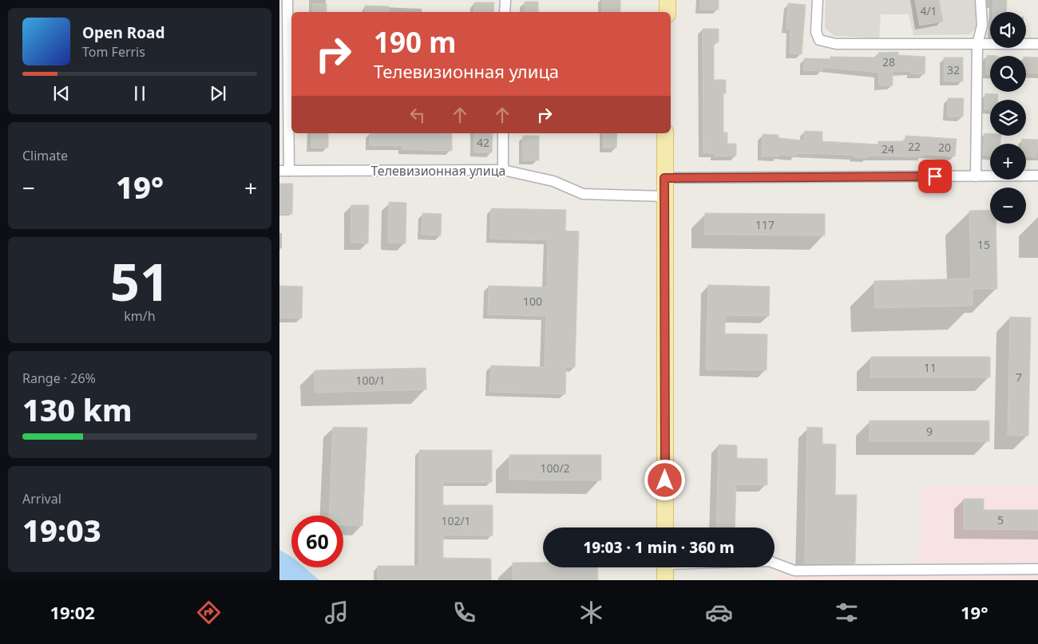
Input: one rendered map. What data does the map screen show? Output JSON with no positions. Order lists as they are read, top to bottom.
{
  "streets": {
    "street": ["Телевизионная улица"]
  },
  "house_numbers": [
    "4/1",
    "28",
    "32",
    "42",
    "22",
    "20",
    "24",
    "117",
    "15",
    "100",
    "11",
    "7",
    "100/1",
    "9",
    "100/2",
    "5",
    "102/1"
  ],
  "page": {
    "map_buttons": ["+", "−"],
    "turn": ["190 m", "Телевизионная улица"],
    "song": ["Open Road", "Tom Ferris"],
    "tile": [
      "Climate",
      ["51", "km/h"],
      ["Range · 26%", "130 km"],
      ["Arrival", "19:03"]
    ],
    "heat": ["−", "19°", "+"],
    "limit": "60",
    "trip": "19:03 · 1 min · 360 m",
    "tabs": ["19:02", "19°"]
  }
}
